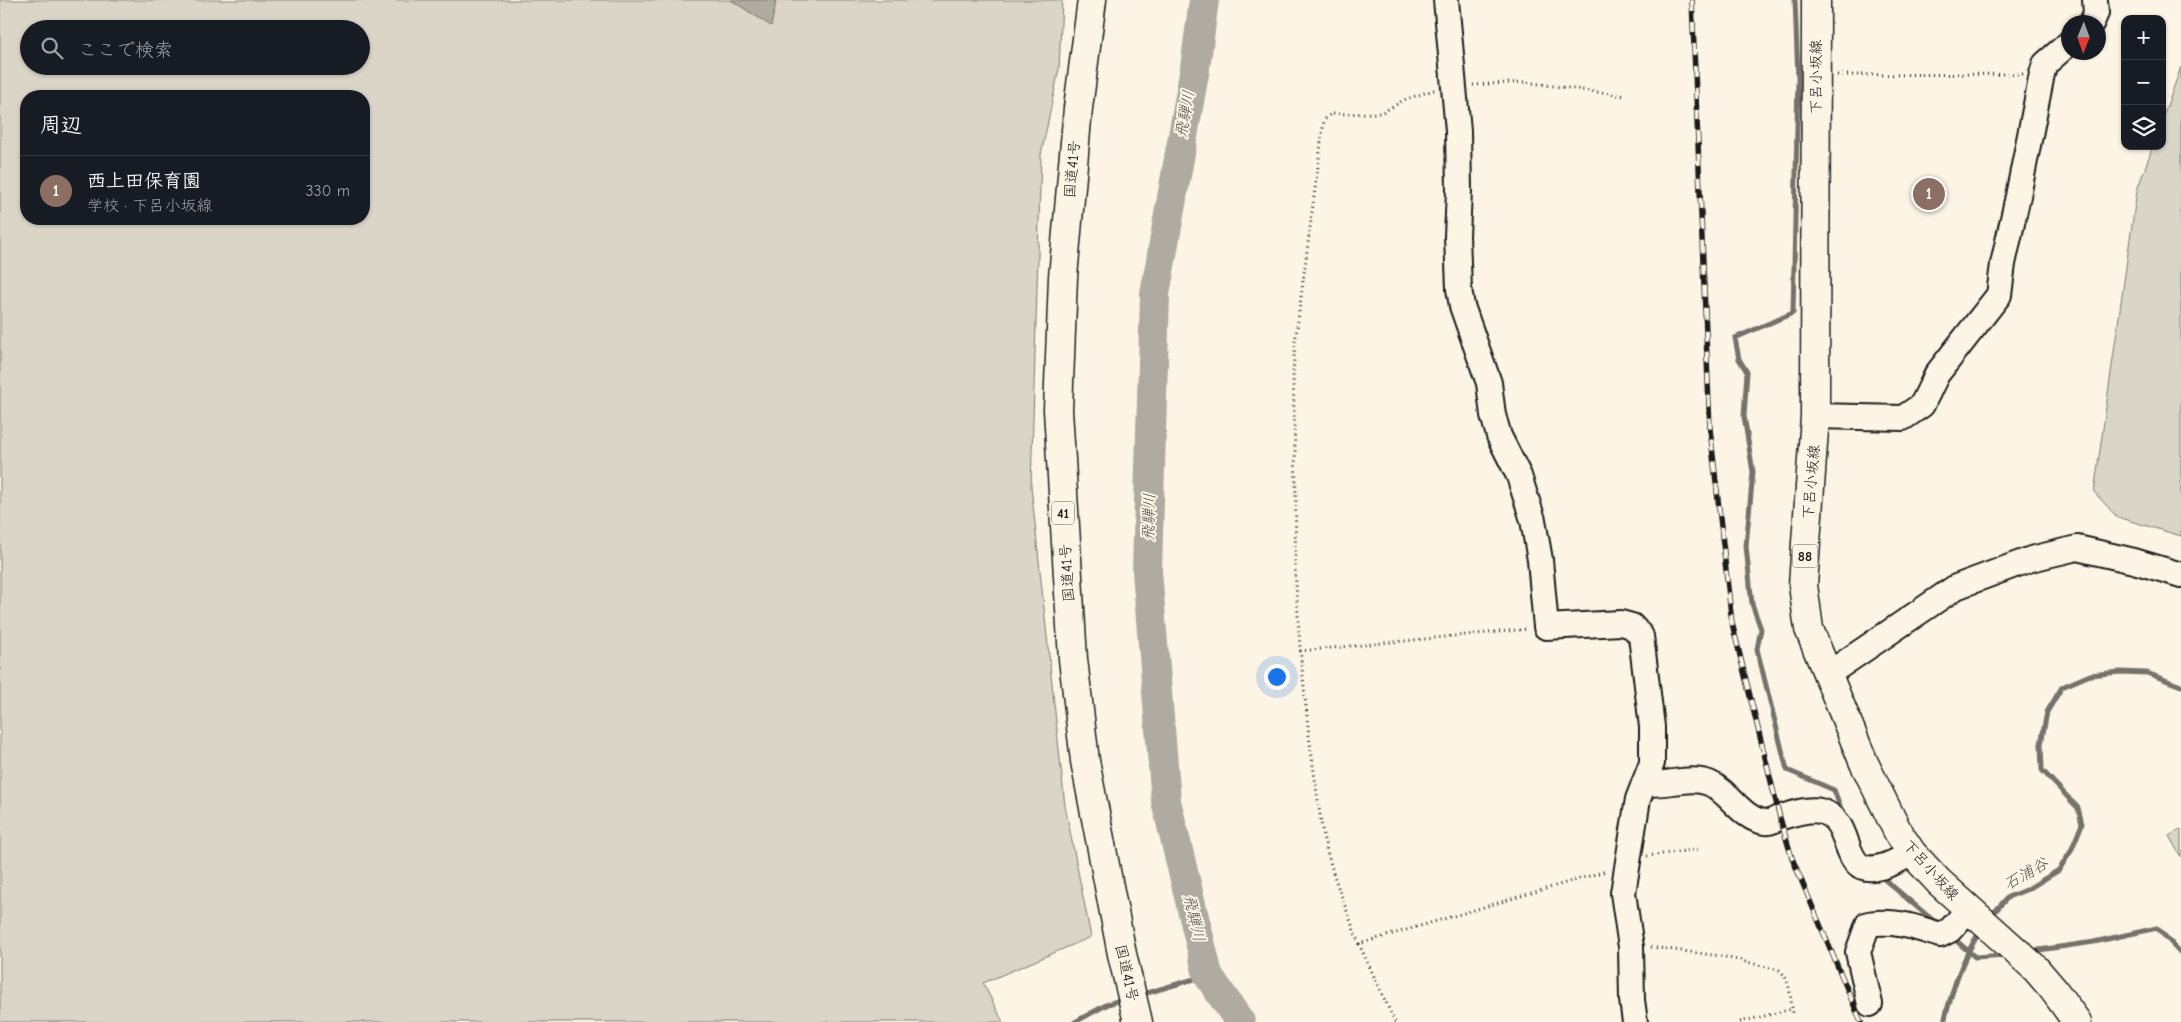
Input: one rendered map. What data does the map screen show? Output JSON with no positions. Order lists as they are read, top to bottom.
{
  "streets": {
    "main road": [
      "下呂小坂線",
      "国道41号",
      "41",
      "88"
    ]
  },
  "water": ["飛騨川", "石浦谷"],
  "north": "bottom",
  "page": {
    "map_buttons": ["+", "−"],
    "search": "ここで検索",
    "heading": "周辺",
    "list": [
      {
        "mark": "1",
        "name": "西上田保育園",
        "note": "学校 · 下呂小坂線",
        "value": "330 m"
      }
    ],
    "pins": "1"
  }
}
